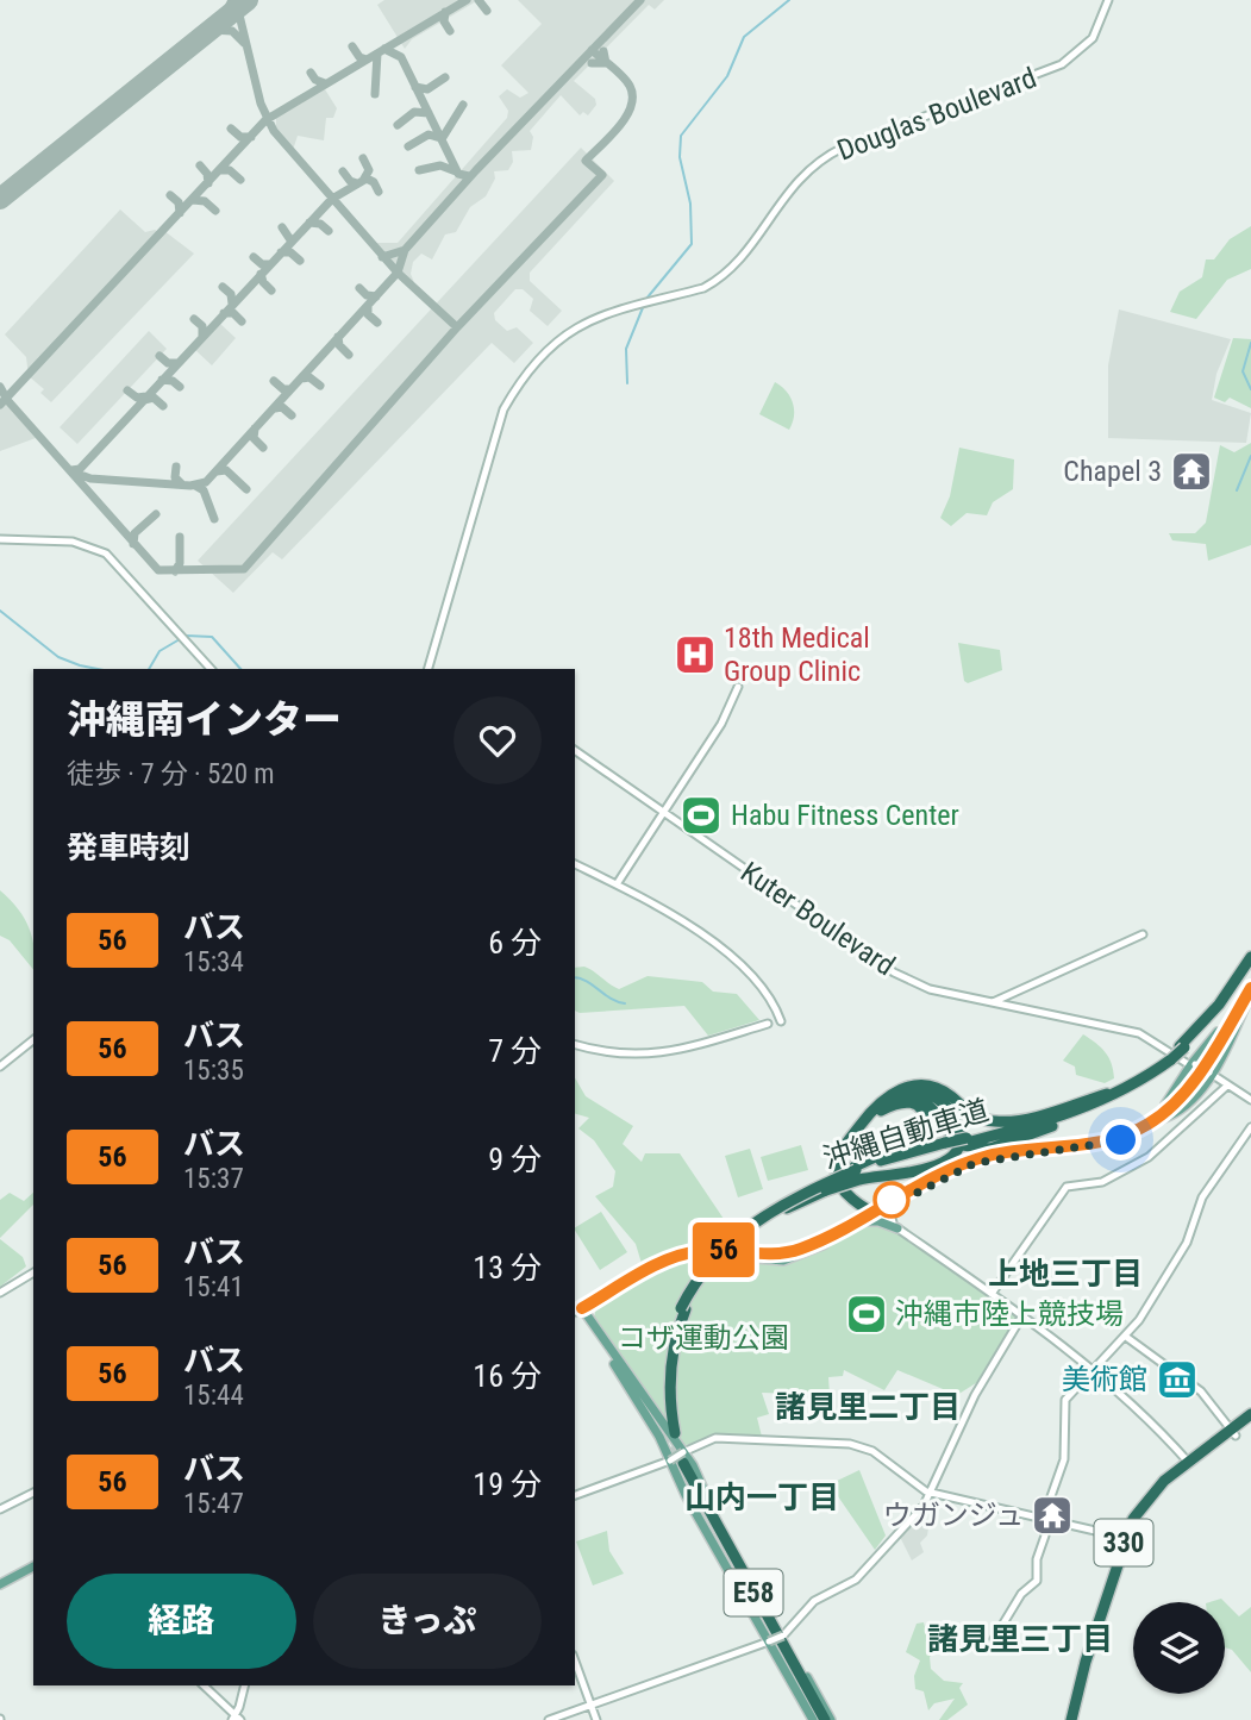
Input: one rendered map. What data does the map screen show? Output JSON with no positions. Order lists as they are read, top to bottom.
{
  "streets": {
    "highway": ["沖縄自動車道", "330", "E58"],
    "street": ["Douglas Boulevard", "Kuter Boulevard"]
  },
  "crossings": [
    ["Kuter Boulevard", "沖縄自動車道"]
  ],
  "districts": [
    "上地三丁目",
    "諸見里二丁目",
    "山内一丁目",
    "諸見里三丁目"
  ],
  "parks": ["コザ運動公園"],
  "places": {
    "temple": ["Chapel 3", "ウガンジュ"],
    "hospital": ["18th Medical Group Clinic"],
    "sports": ["Habu Fitness Center", "沖縄市陸上競技場"],
    "museum": ["美術館"]
  },
  "lines": ["bus line 56"],
  "page": {
    "on_map": "56",
    "heading": [
      ["沖縄南インター", "徒歩 · 7 分 · 520 m"],
      "発車時刻"
    ],
    "list": [
      {
        "mark": "56",
        "name": "バス",
        "note": "15:34",
        "value": "6 分"
      },
      {
        "mark": "56",
        "name": "バス",
        "note": "15:35",
        "value": "7 分"
      },
      {
        "mark": "56",
        "name": "バス",
        "note": "15:37",
        "value": "9 分"
      },
      {
        "mark": "56",
        "name": "バス",
        "note": "15:41",
        "value": "13 分"
      },
      {
        "mark": "56",
        "name": "バス",
        "note": "15:44",
        "value": "16 分"
      },
      {
        "mark": "56",
        "name": "バス",
        "note": "15:47",
        "value": "19 分"
      }
    ],
    "buttons": ["経路", "きっぷ"]
  }
}
